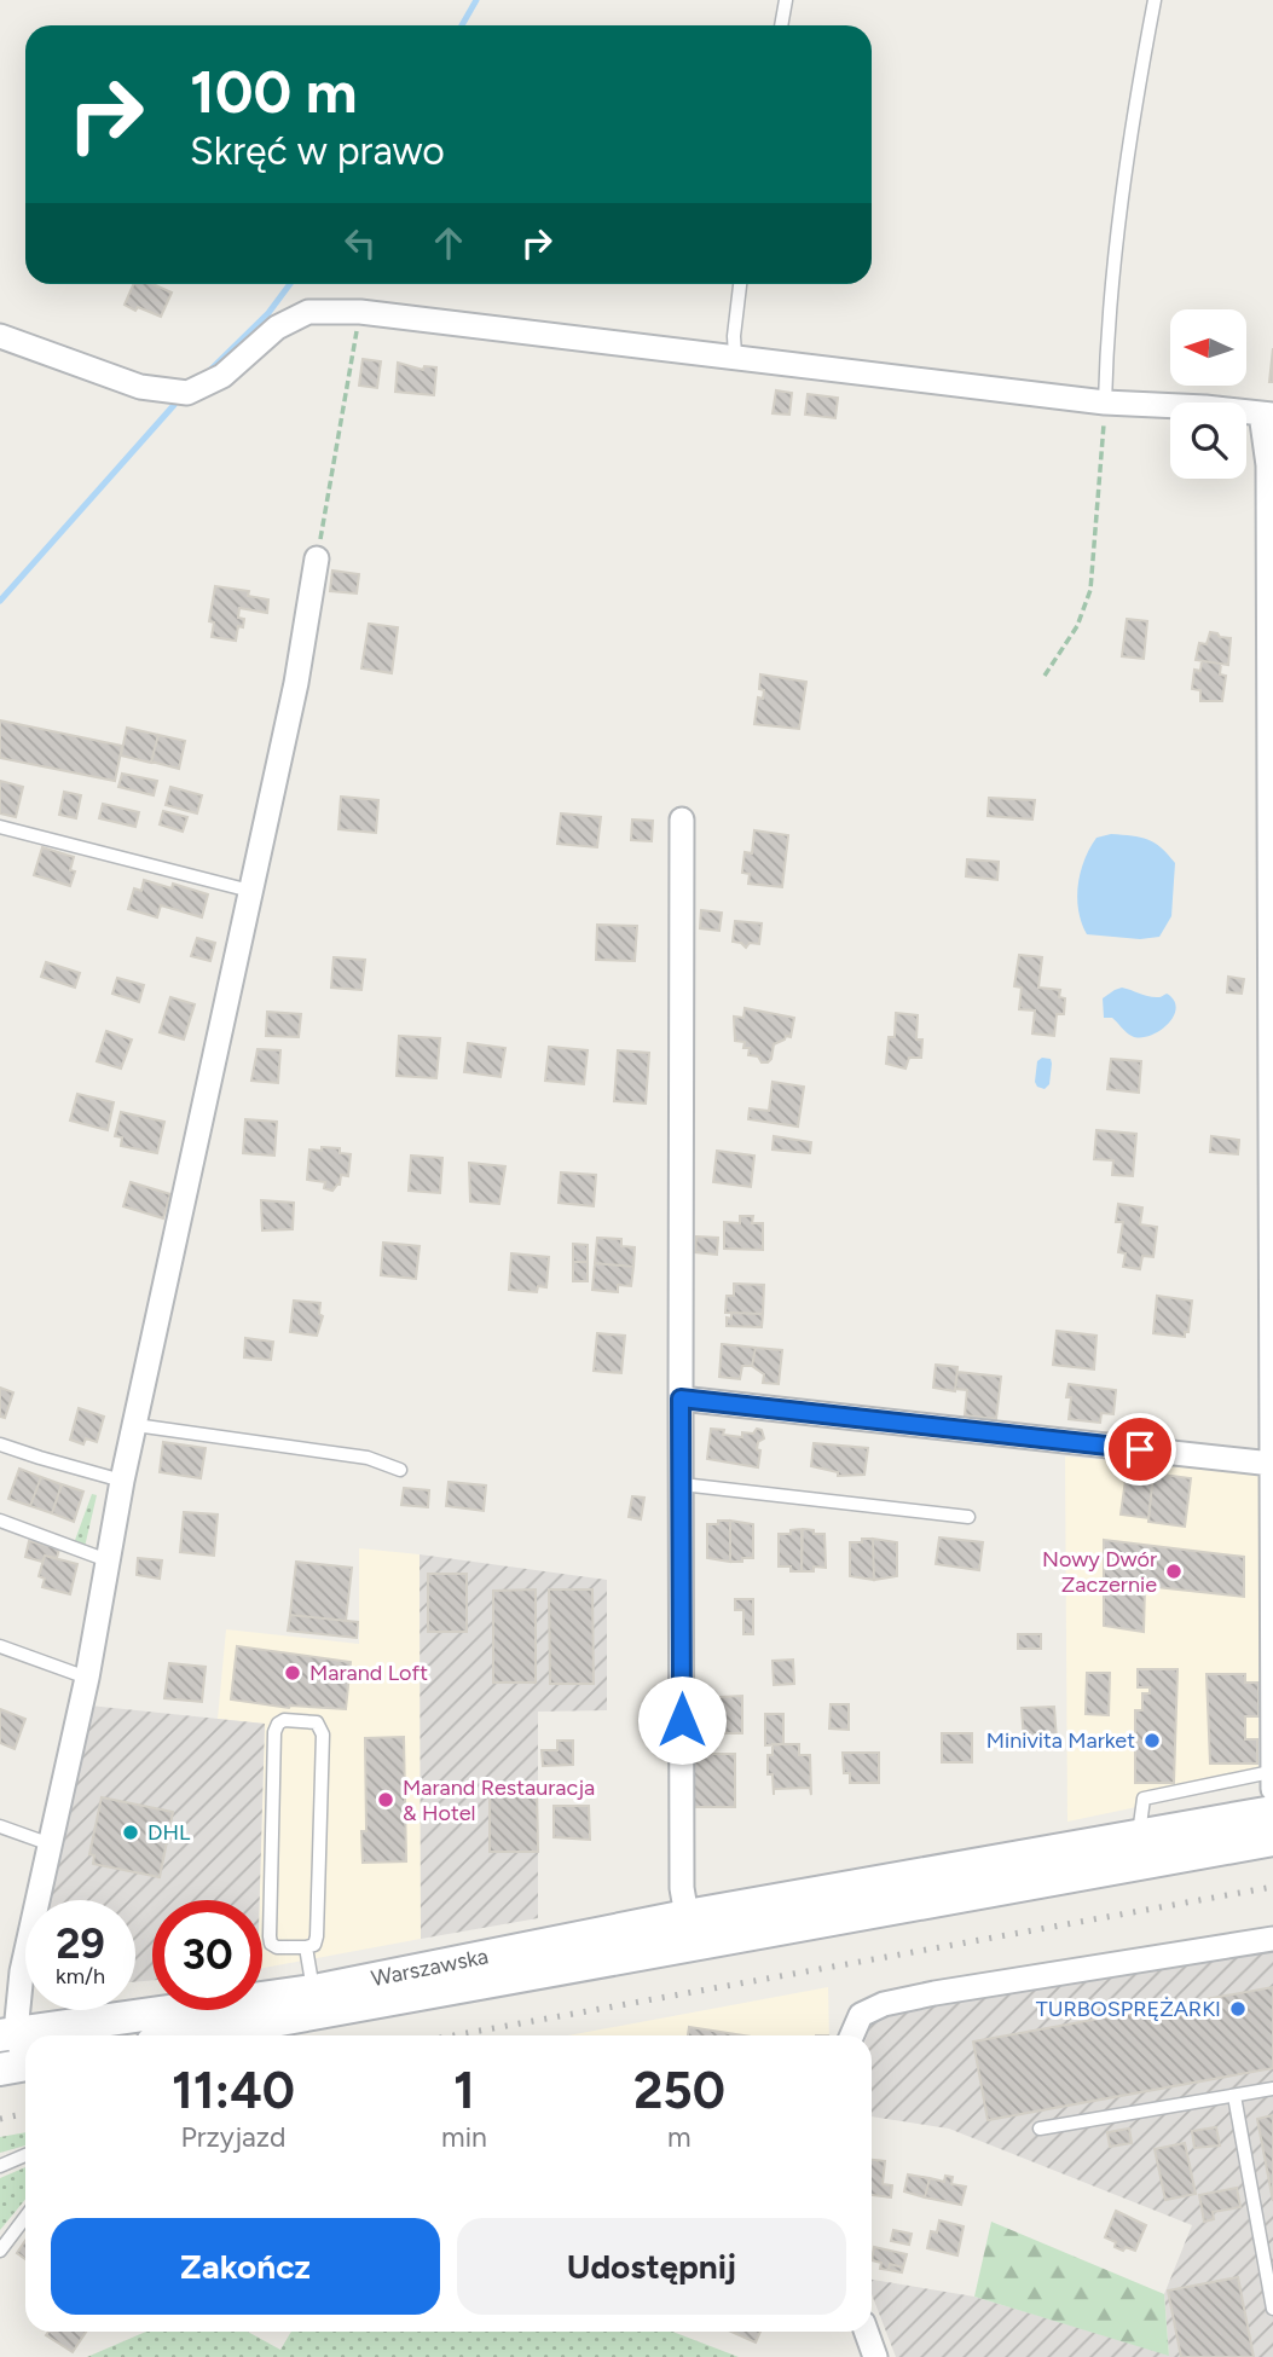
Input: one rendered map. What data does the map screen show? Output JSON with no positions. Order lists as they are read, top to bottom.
{
  "streets": {
    "main road": ["Warszawska"]
  },
  "places": [
    "Nowy Dwór Zaczernie",
    "Marand Loft",
    "Minivita Market",
    "Marand Restauracja & Hotel",
    "DHL",
    "TURBOSPRĘŻARKI"
  ],
  "north": "left",
  "page": {
    "turn": ["100 m", "Skręć w prawo"],
    "speed": "29 km/h",
    "limit": "30",
    "eta": [
      "11:40",
      "Przyjazd",
      "1",
      "min",
      "250",
      "m"
    ],
    "buttons": ["Zakończ", "Udostępnij"]
  }
}
